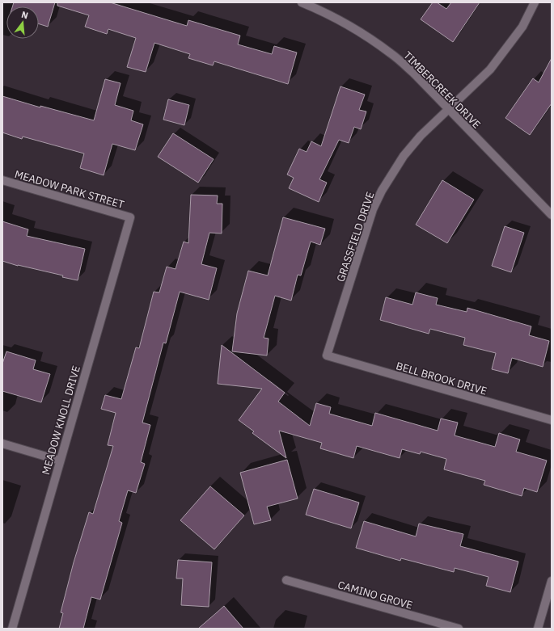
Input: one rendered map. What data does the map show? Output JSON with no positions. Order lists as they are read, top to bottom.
{
  "streets": {
    "street": [
      "TIMBERCREEK DRIVE",
      "MEADOW PARK STREET",
      "GRASSFIELD DRIVE",
      "BELL BROOK DRIVE",
      "MEADOW KNOLL DRIVE",
      "CAMINO GROVE"
    ]
  },
  "crossings": [
    ["TIMBERCREEK DRIVE", "GRASSFIELD DRIVE"],
    ["MEADOW PARK STREET", "MEADOW KNOLL DRIVE"],
    ["GRASSFIELD DRIVE", "BELL BROOK DRIVE"]
  ],
  "north": "top"
}
